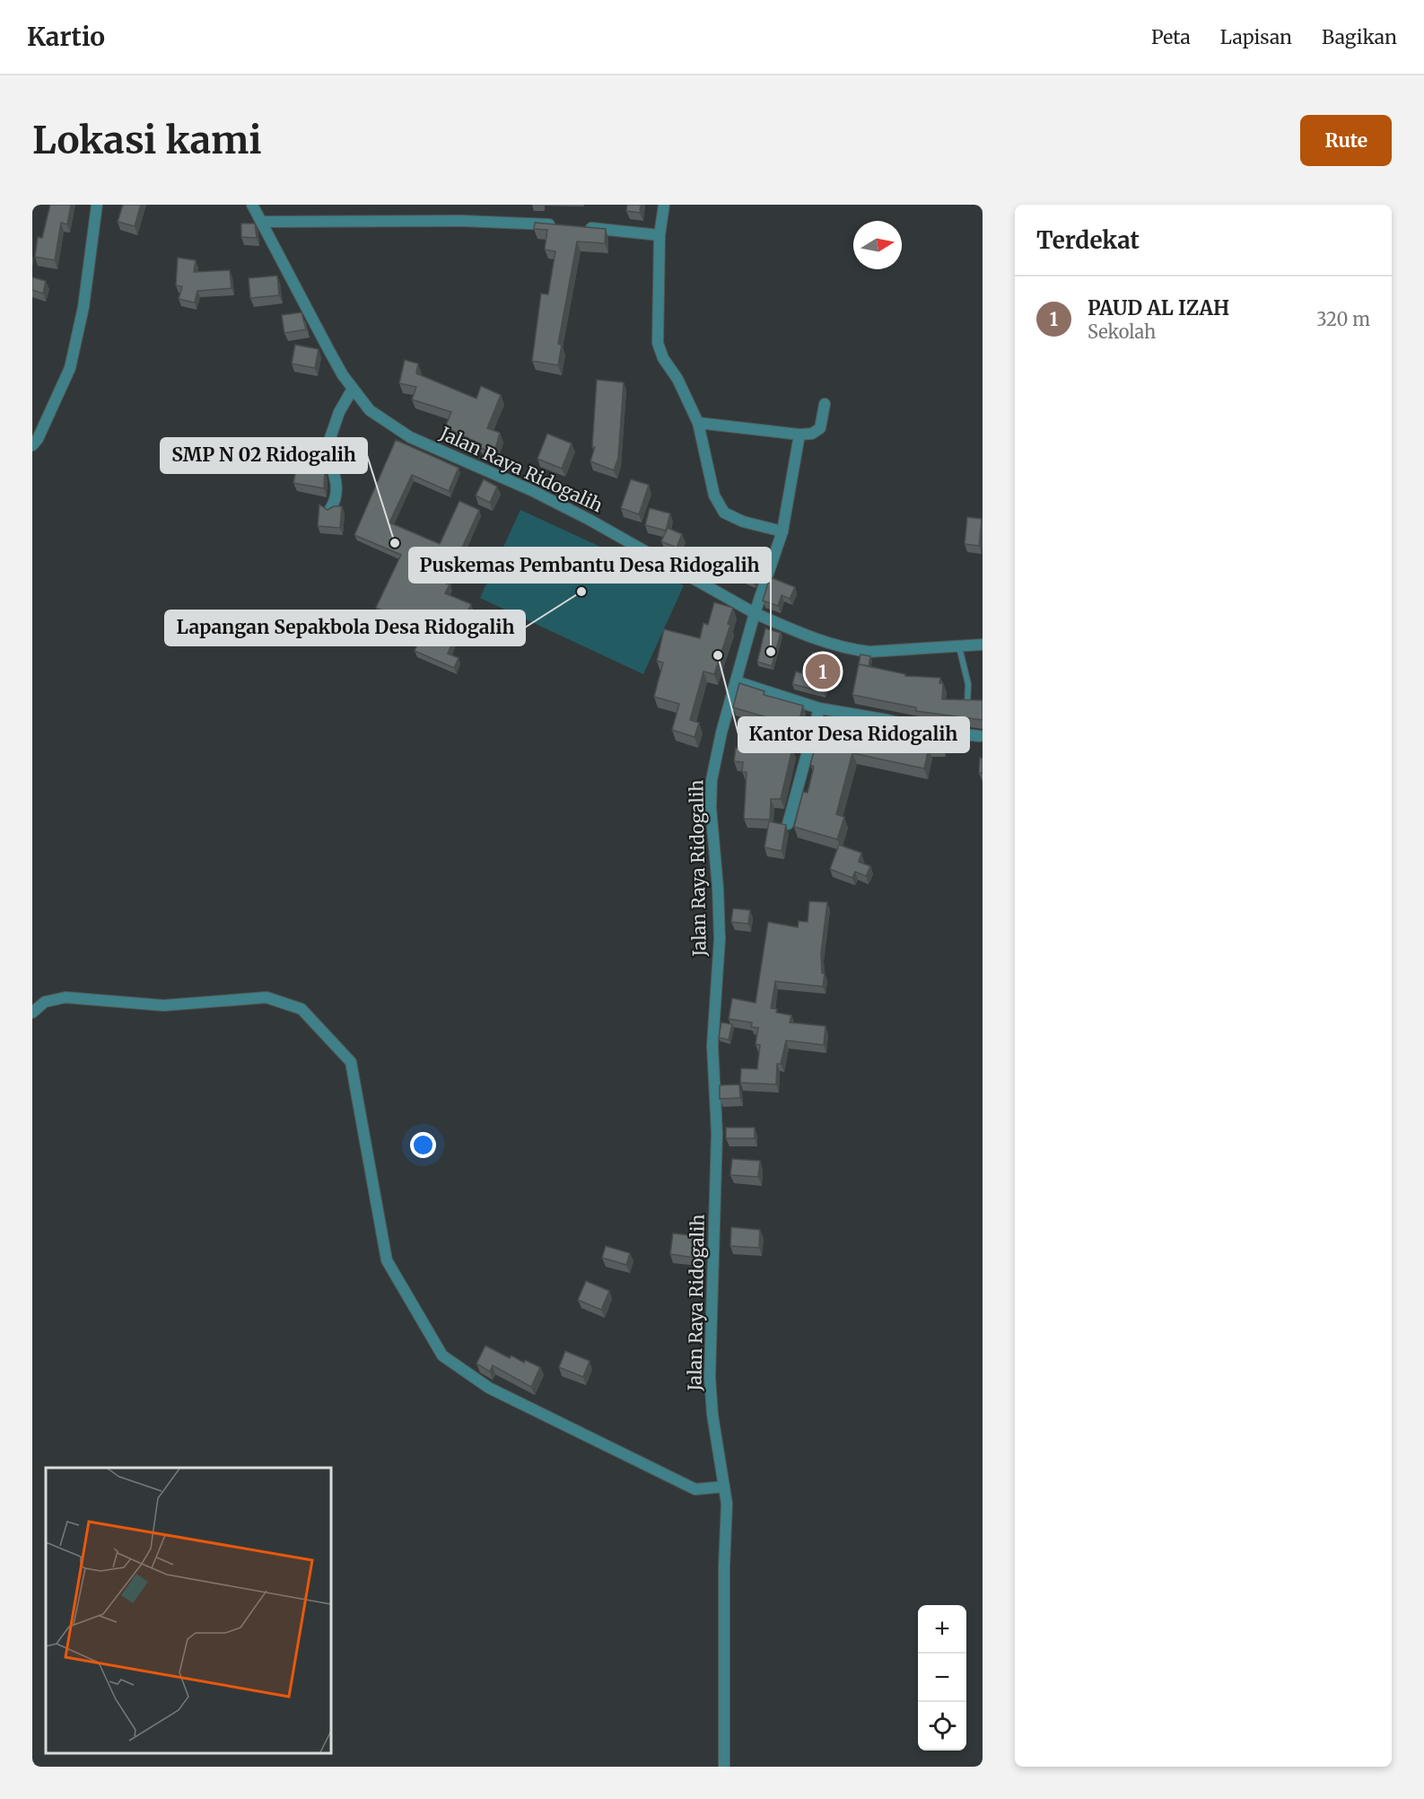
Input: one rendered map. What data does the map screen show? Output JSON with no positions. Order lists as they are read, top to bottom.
{
  "streets": {
    "street": ["Jalan Raya Ridogalih"]
  },
  "places": [
    "SMP N 02 Ridogalih",
    "Lapangan Sepakbola Desa Ridogalih",
    "Puskemas Pembantu Desa Ridogalih",
    "Kantor Desa Ridogalih"
  ],
  "north": "right",
  "page": {
    "header": "Kartio",
    "nav": ["Peta", "Lapisan", "Bagikan"],
    "buttons": "Rute",
    "title": "Lokasi kami",
    "heading": "Terdekat",
    "list": [
      {
        "mark": "1",
        "name": "PAUD AL IZAH",
        "note": "Sekolah",
        "value": "320 m"
      }
    ],
    "pins": "1",
    "map_buttons": ["+", "−"]
  }
}
